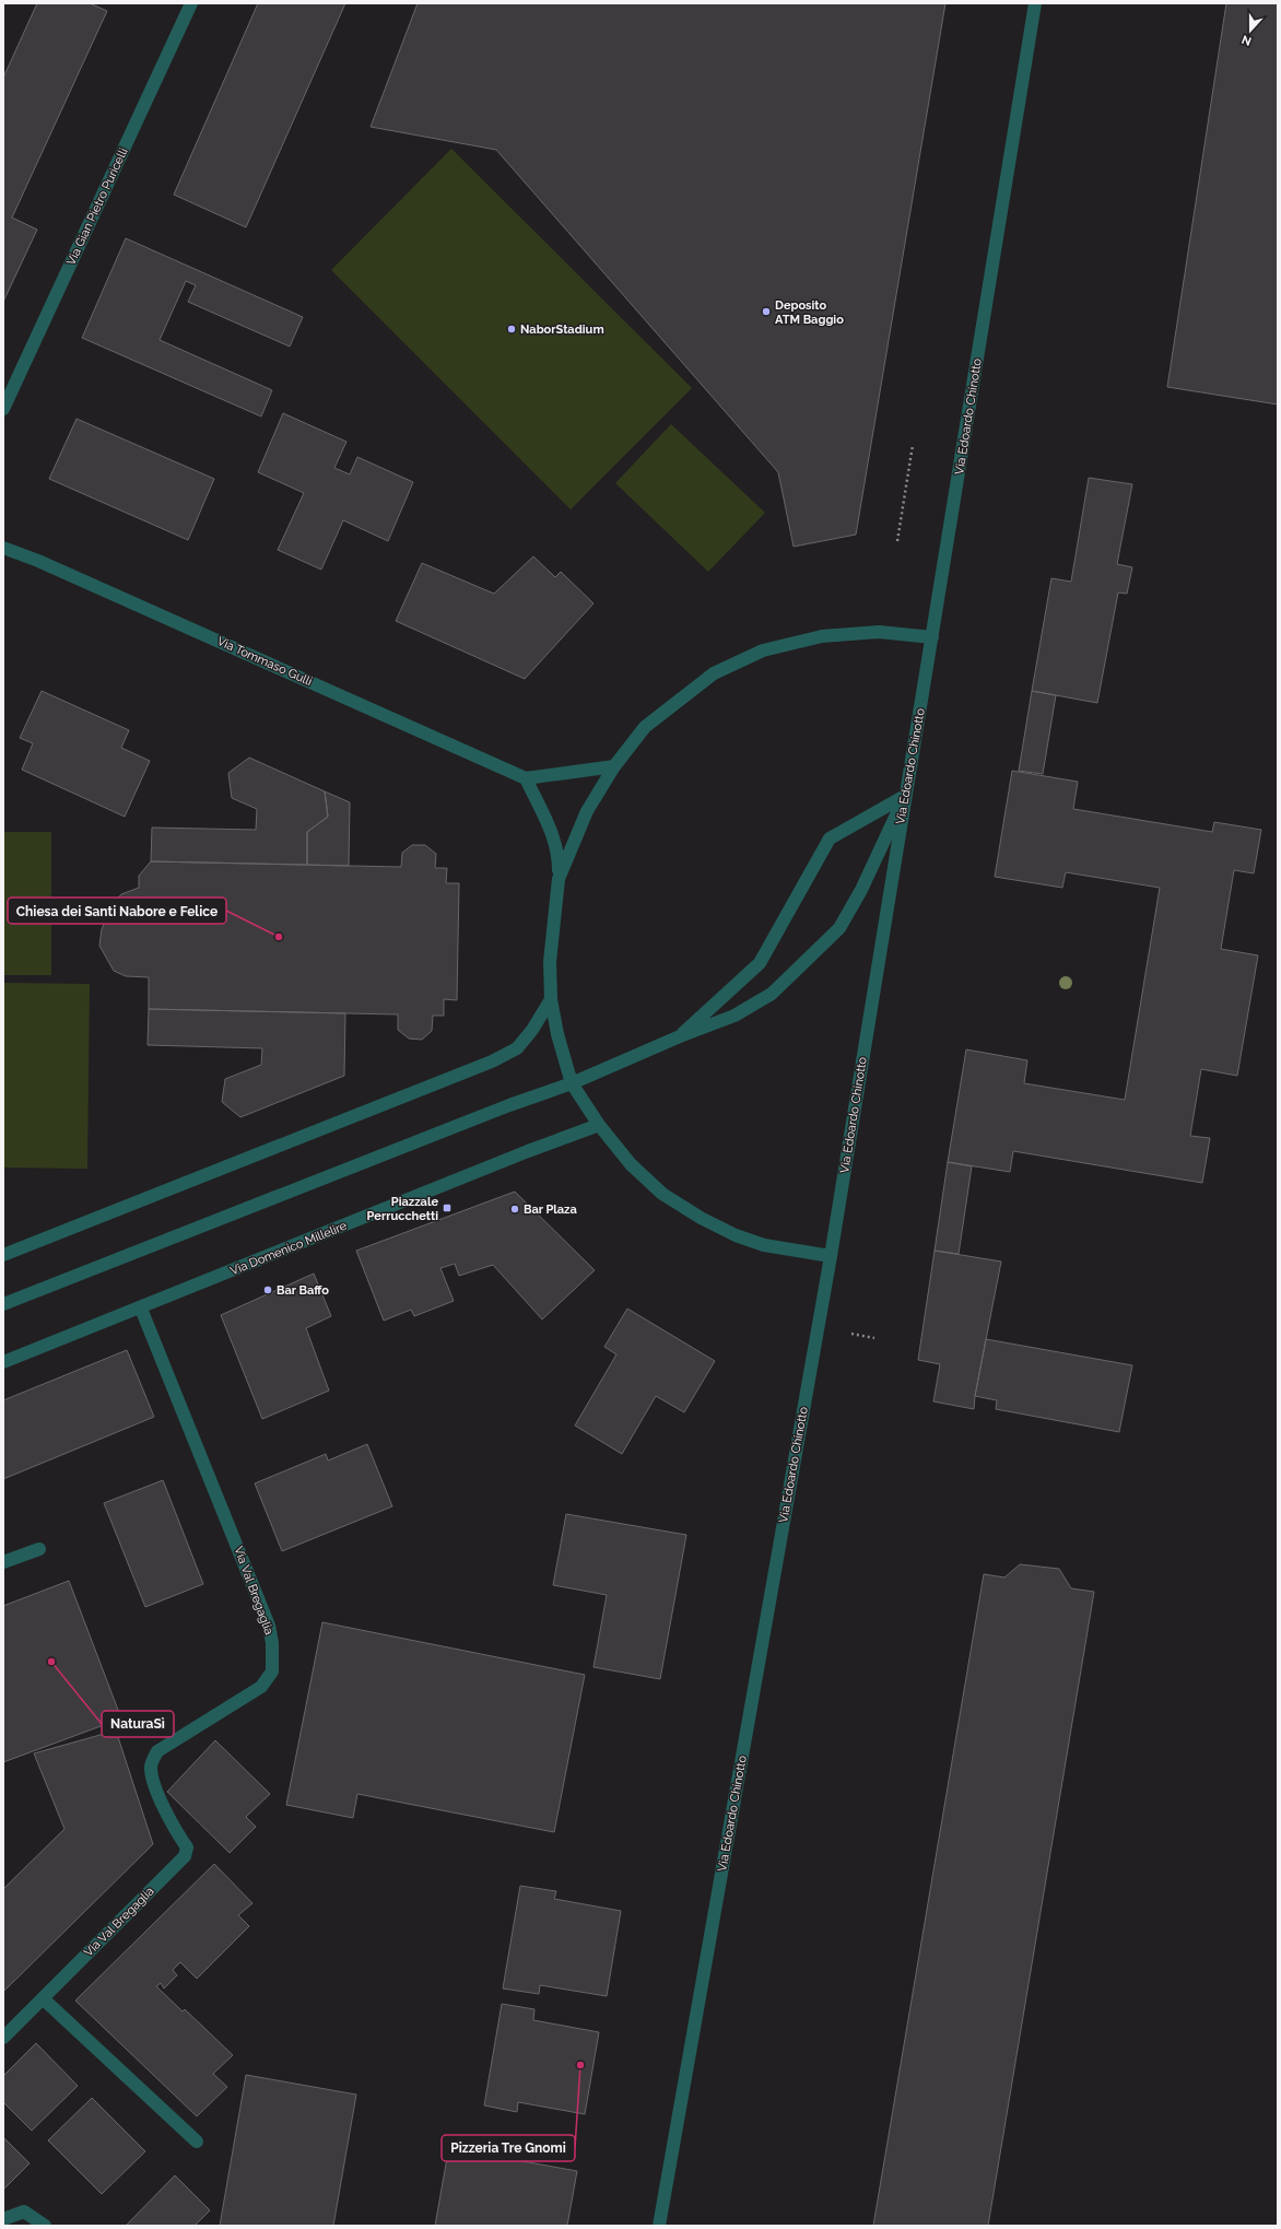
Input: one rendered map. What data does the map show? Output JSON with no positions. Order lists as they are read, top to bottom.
{
  "streets": {
    "street": [
      "Via Gian Pietro Puricelli",
      "Via Edoardo Chinotto",
      "Via Tommaso Gulli",
      "Via Domenico Millelire",
      "Via Val Bregaglia"
    ]
  },
  "crossings": [
    ["Via Domenico Millelire", "Via Val Bregaglia"]
  ],
  "places": {
    "other": [
      "Deposito ATM Baggio",
      "NaborStadium",
      "Chiesa dei Santi Nabore e Felice",
      "Bar Plaza",
      "Bar Baffo",
      "NaturaSì",
      "Pizzeria Tre Gnomi"
    ],
    "transit": ["Piazzale Perrucchetti"]
  },
  "north": "bottom"
}
